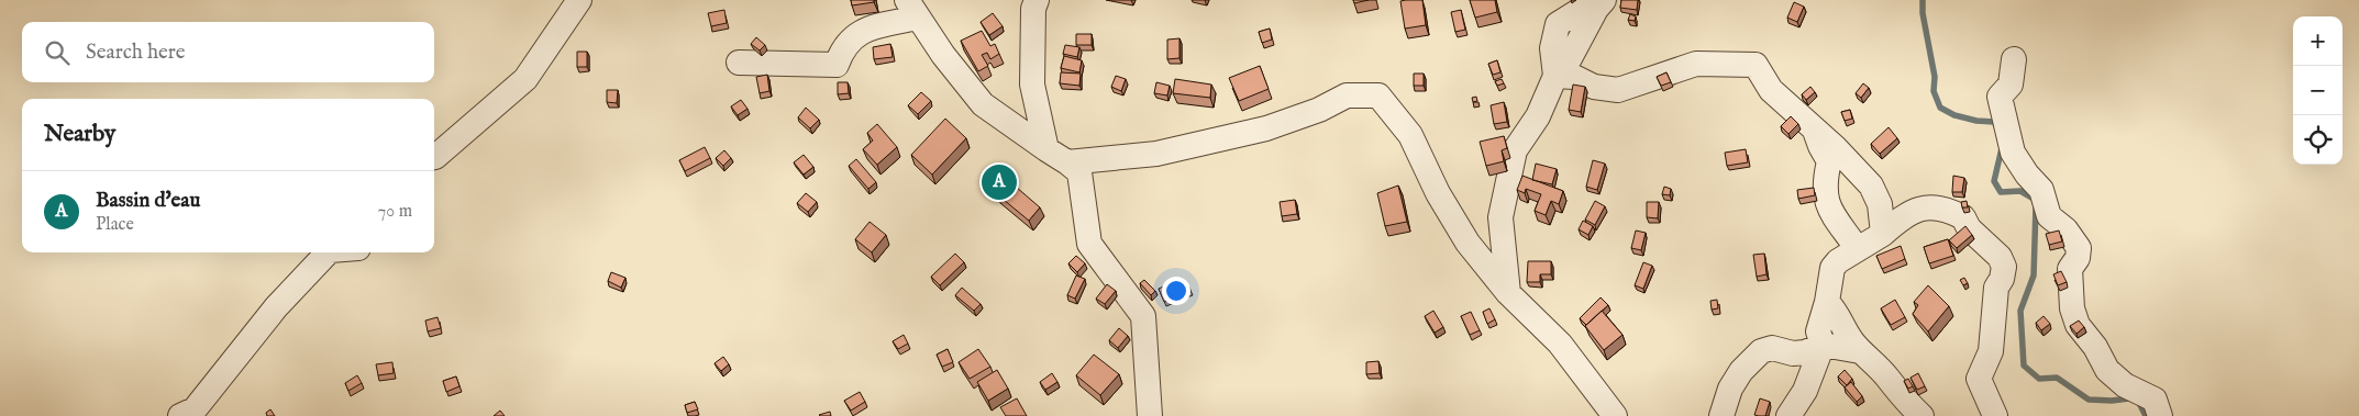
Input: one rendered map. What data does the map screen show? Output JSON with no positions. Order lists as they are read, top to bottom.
{
  "page": {
    "map_buttons": ["+", "−"],
    "search": "Search here",
    "heading": "Nearby",
    "pins": "A",
    "list": [
      {
        "mark": "A",
        "name": "Bassin d'eau",
        "note": "Place",
        "value": "70 m"
      }
    ]
  }
}
